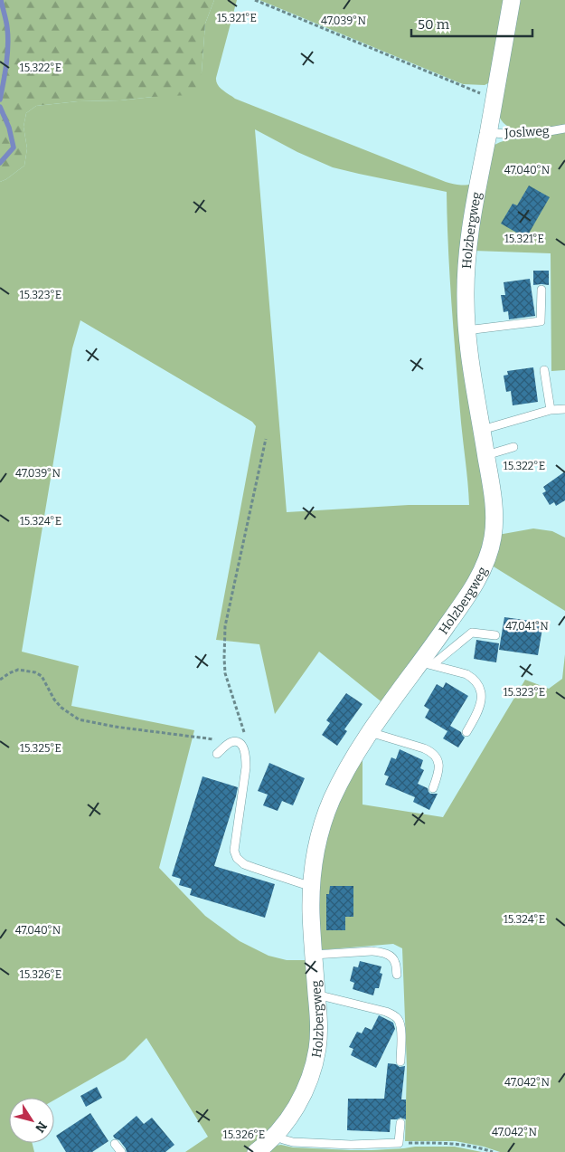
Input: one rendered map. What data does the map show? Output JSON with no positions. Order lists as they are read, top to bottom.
{
  "streets": {
    "street": ["Holzbergweg"],
    "lane": ["Joslweg"]
  },
  "crossings": [
    ["Joslweg", "Holzbergweg"]
  ],
  "scale_bar": "50 m",
  "north": "bottom right",
  "coordinates": [
    "15.321°E",
    "47.039°N",
    "15.322°E",
    "47.040°N",
    "15.323°E",
    "15.324°E",
    "47.041°N",
    "15.325°E",
    "15.326°E",
    "47.042°N"
  ]
}
